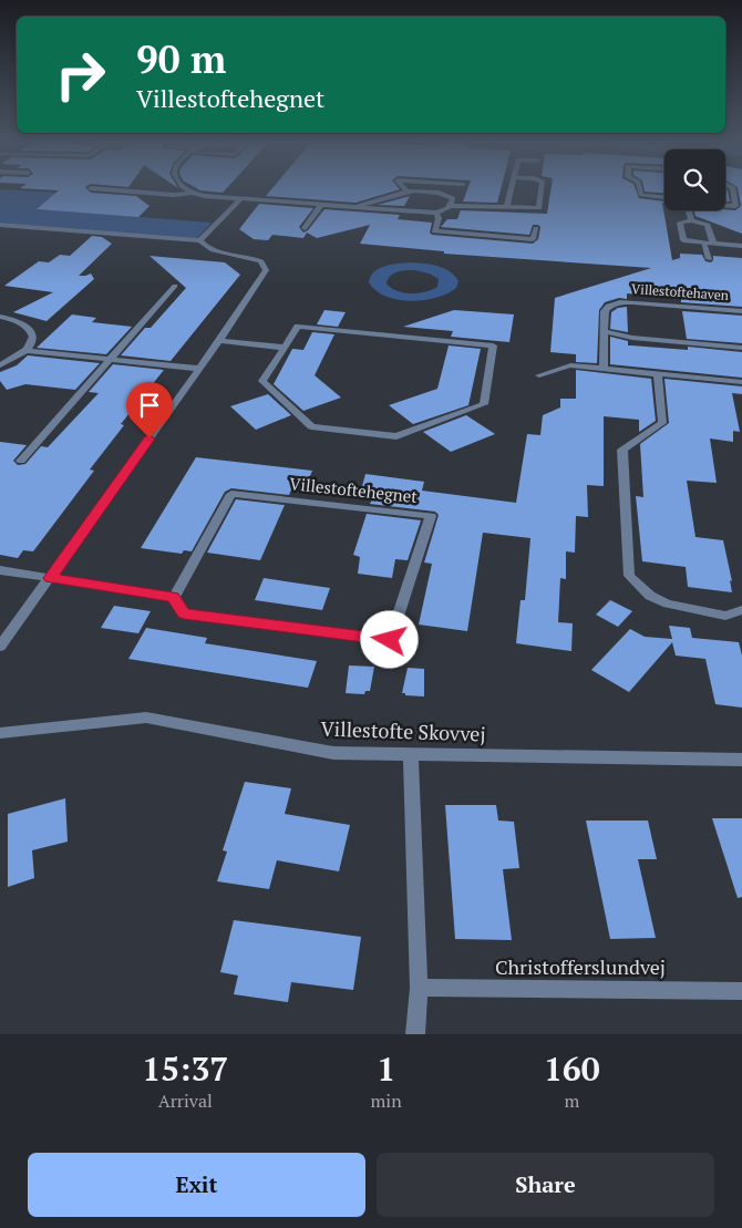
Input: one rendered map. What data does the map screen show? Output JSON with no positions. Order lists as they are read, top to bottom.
{
  "streets": {
    "street": [
      "Villestoftehaven",
      "Villestoftehegnet",
      "Villestofte Skovvej",
      "Christofferslundvej"
    ]
  },
  "page": {
    "turn": ["90 m", "Villestoftehegnet"],
    "eta": [
      "15:37",
      "Arrival",
      "1",
      "min",
      "160",
      "m"
    ],
    "buttons": ["Exit", "Share"]
  }
}
